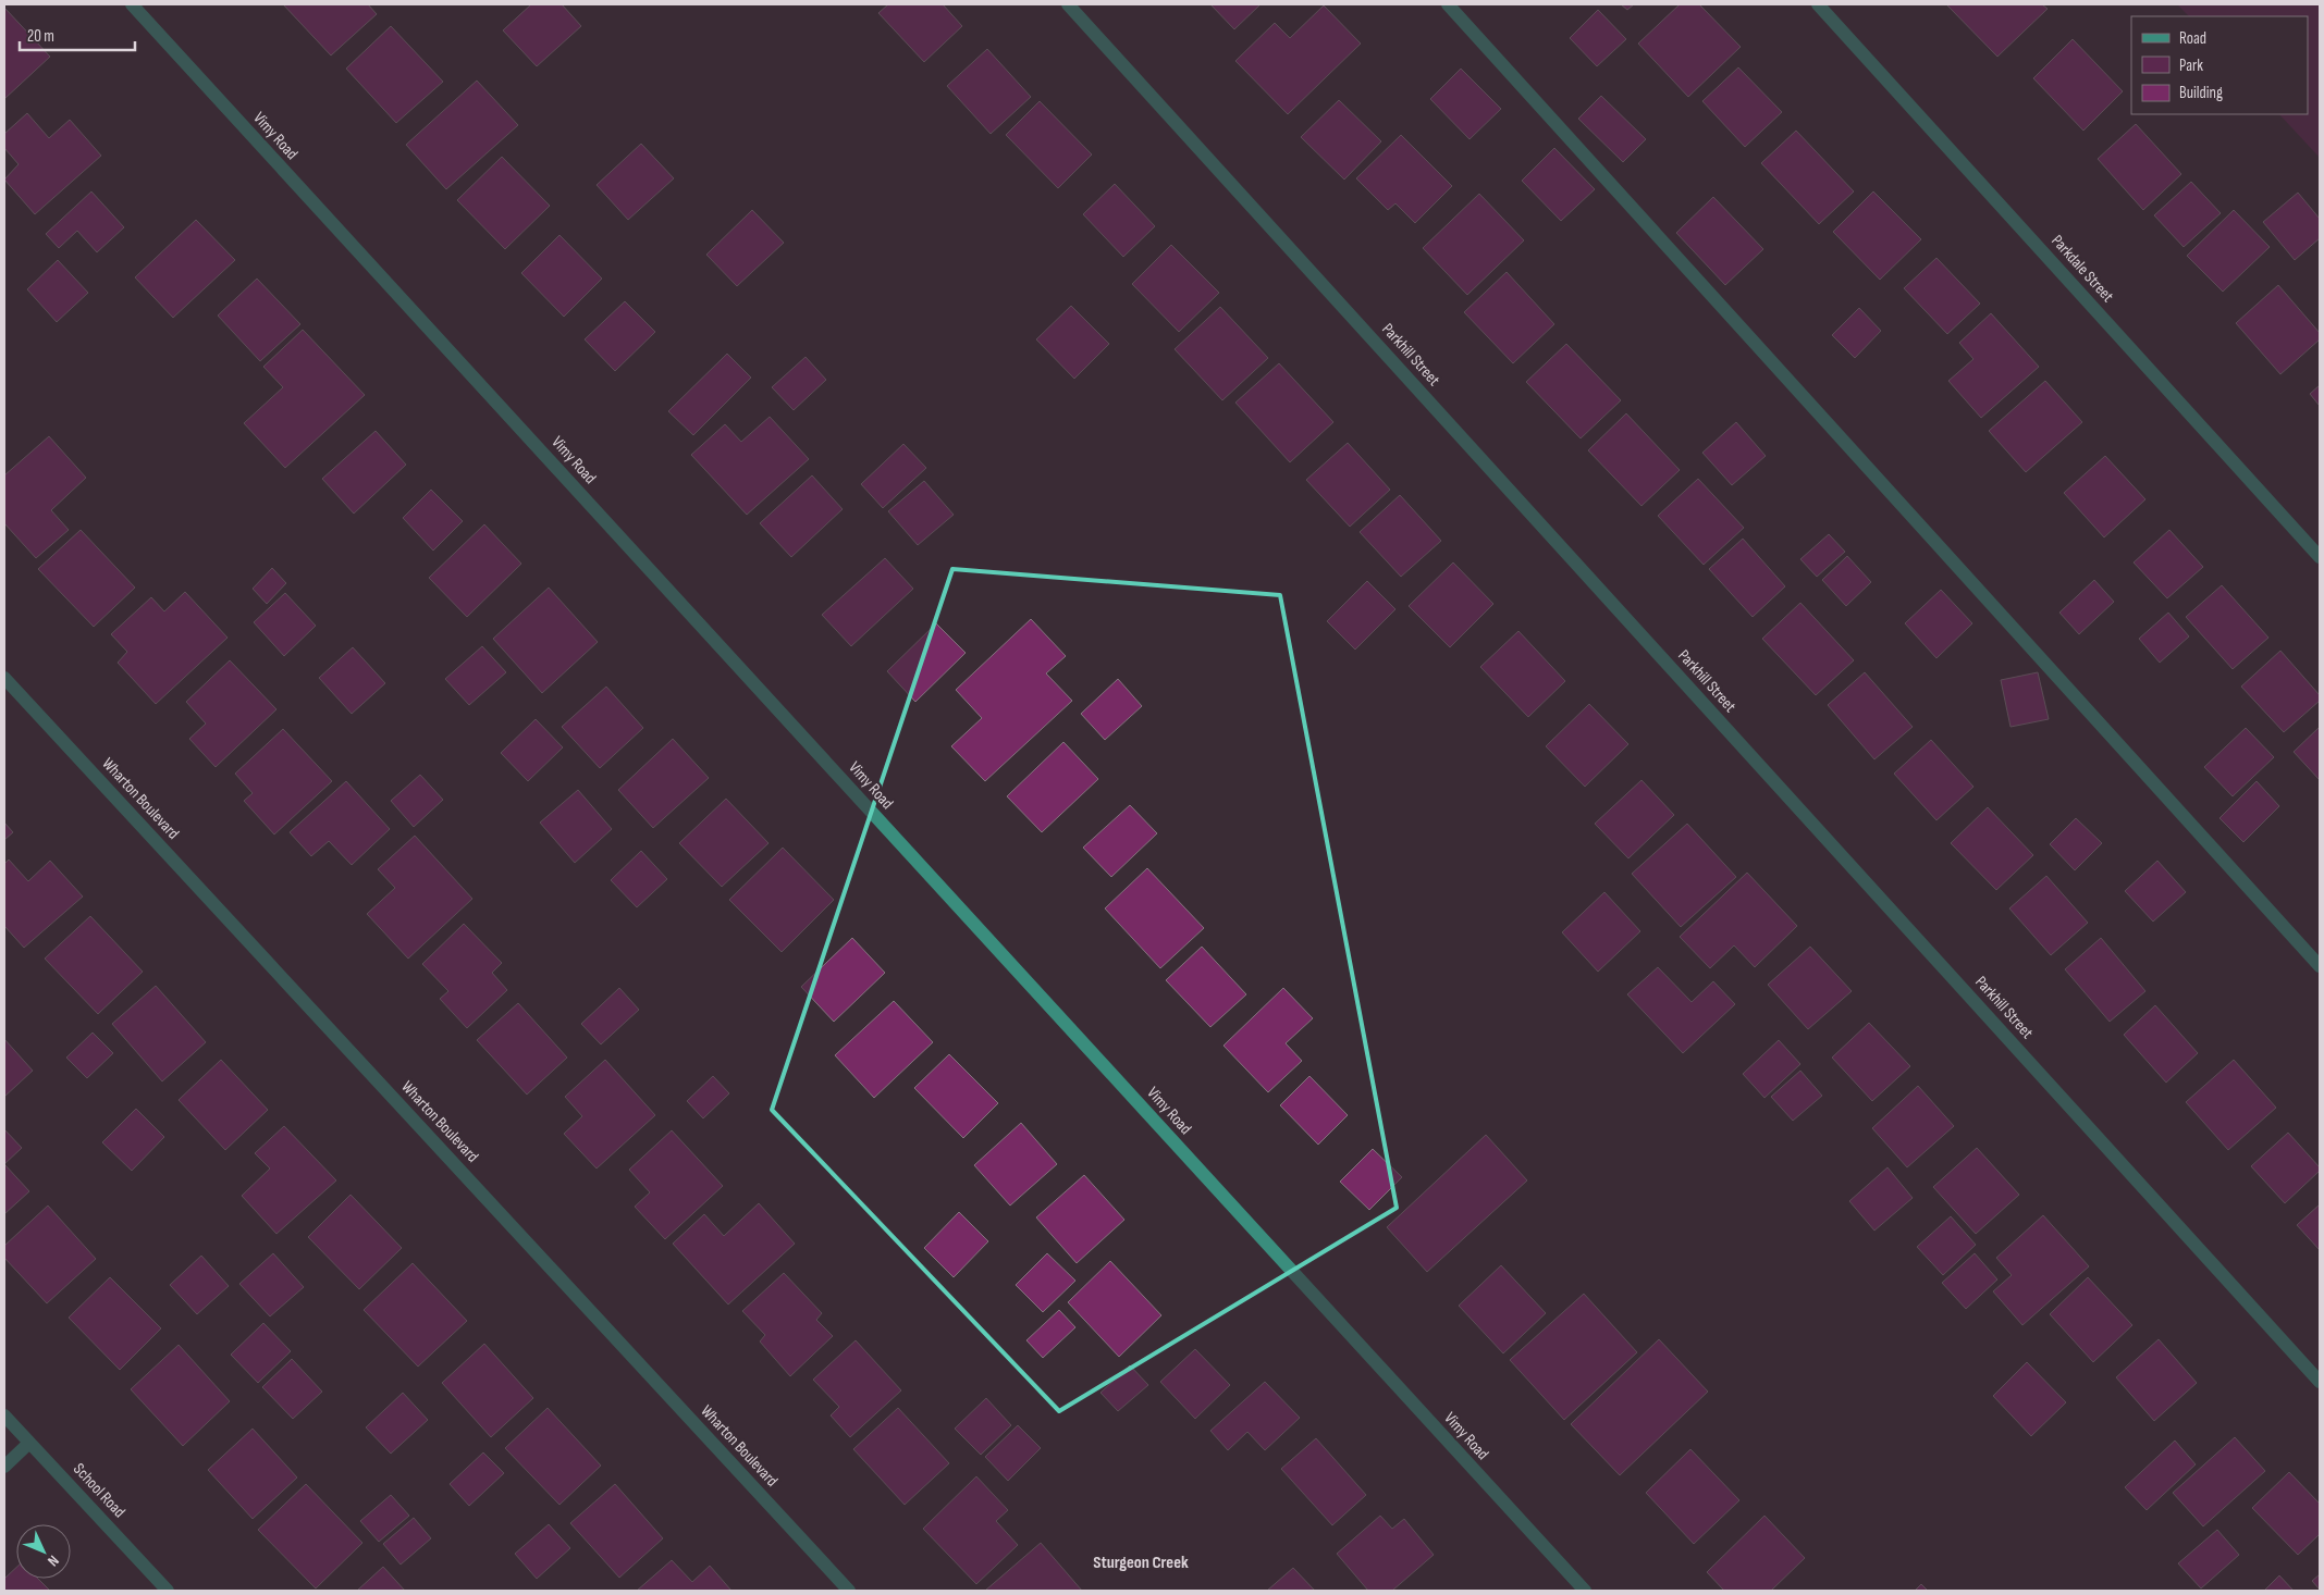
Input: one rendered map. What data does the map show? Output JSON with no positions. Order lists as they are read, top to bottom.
{
  "streets": {
    "street": [
      "Vimy Road",
      "Parkdale Street",
      "Parkhill Street",
      "Wharton Boulevard",
      "School Road"
    ]
  },
  "districts": ["Sturgeon Creek"],
  "legend": ["Road", "Park", "Building"],
  "scale_bar": "20 m",
  "north": "bottom right"
}
